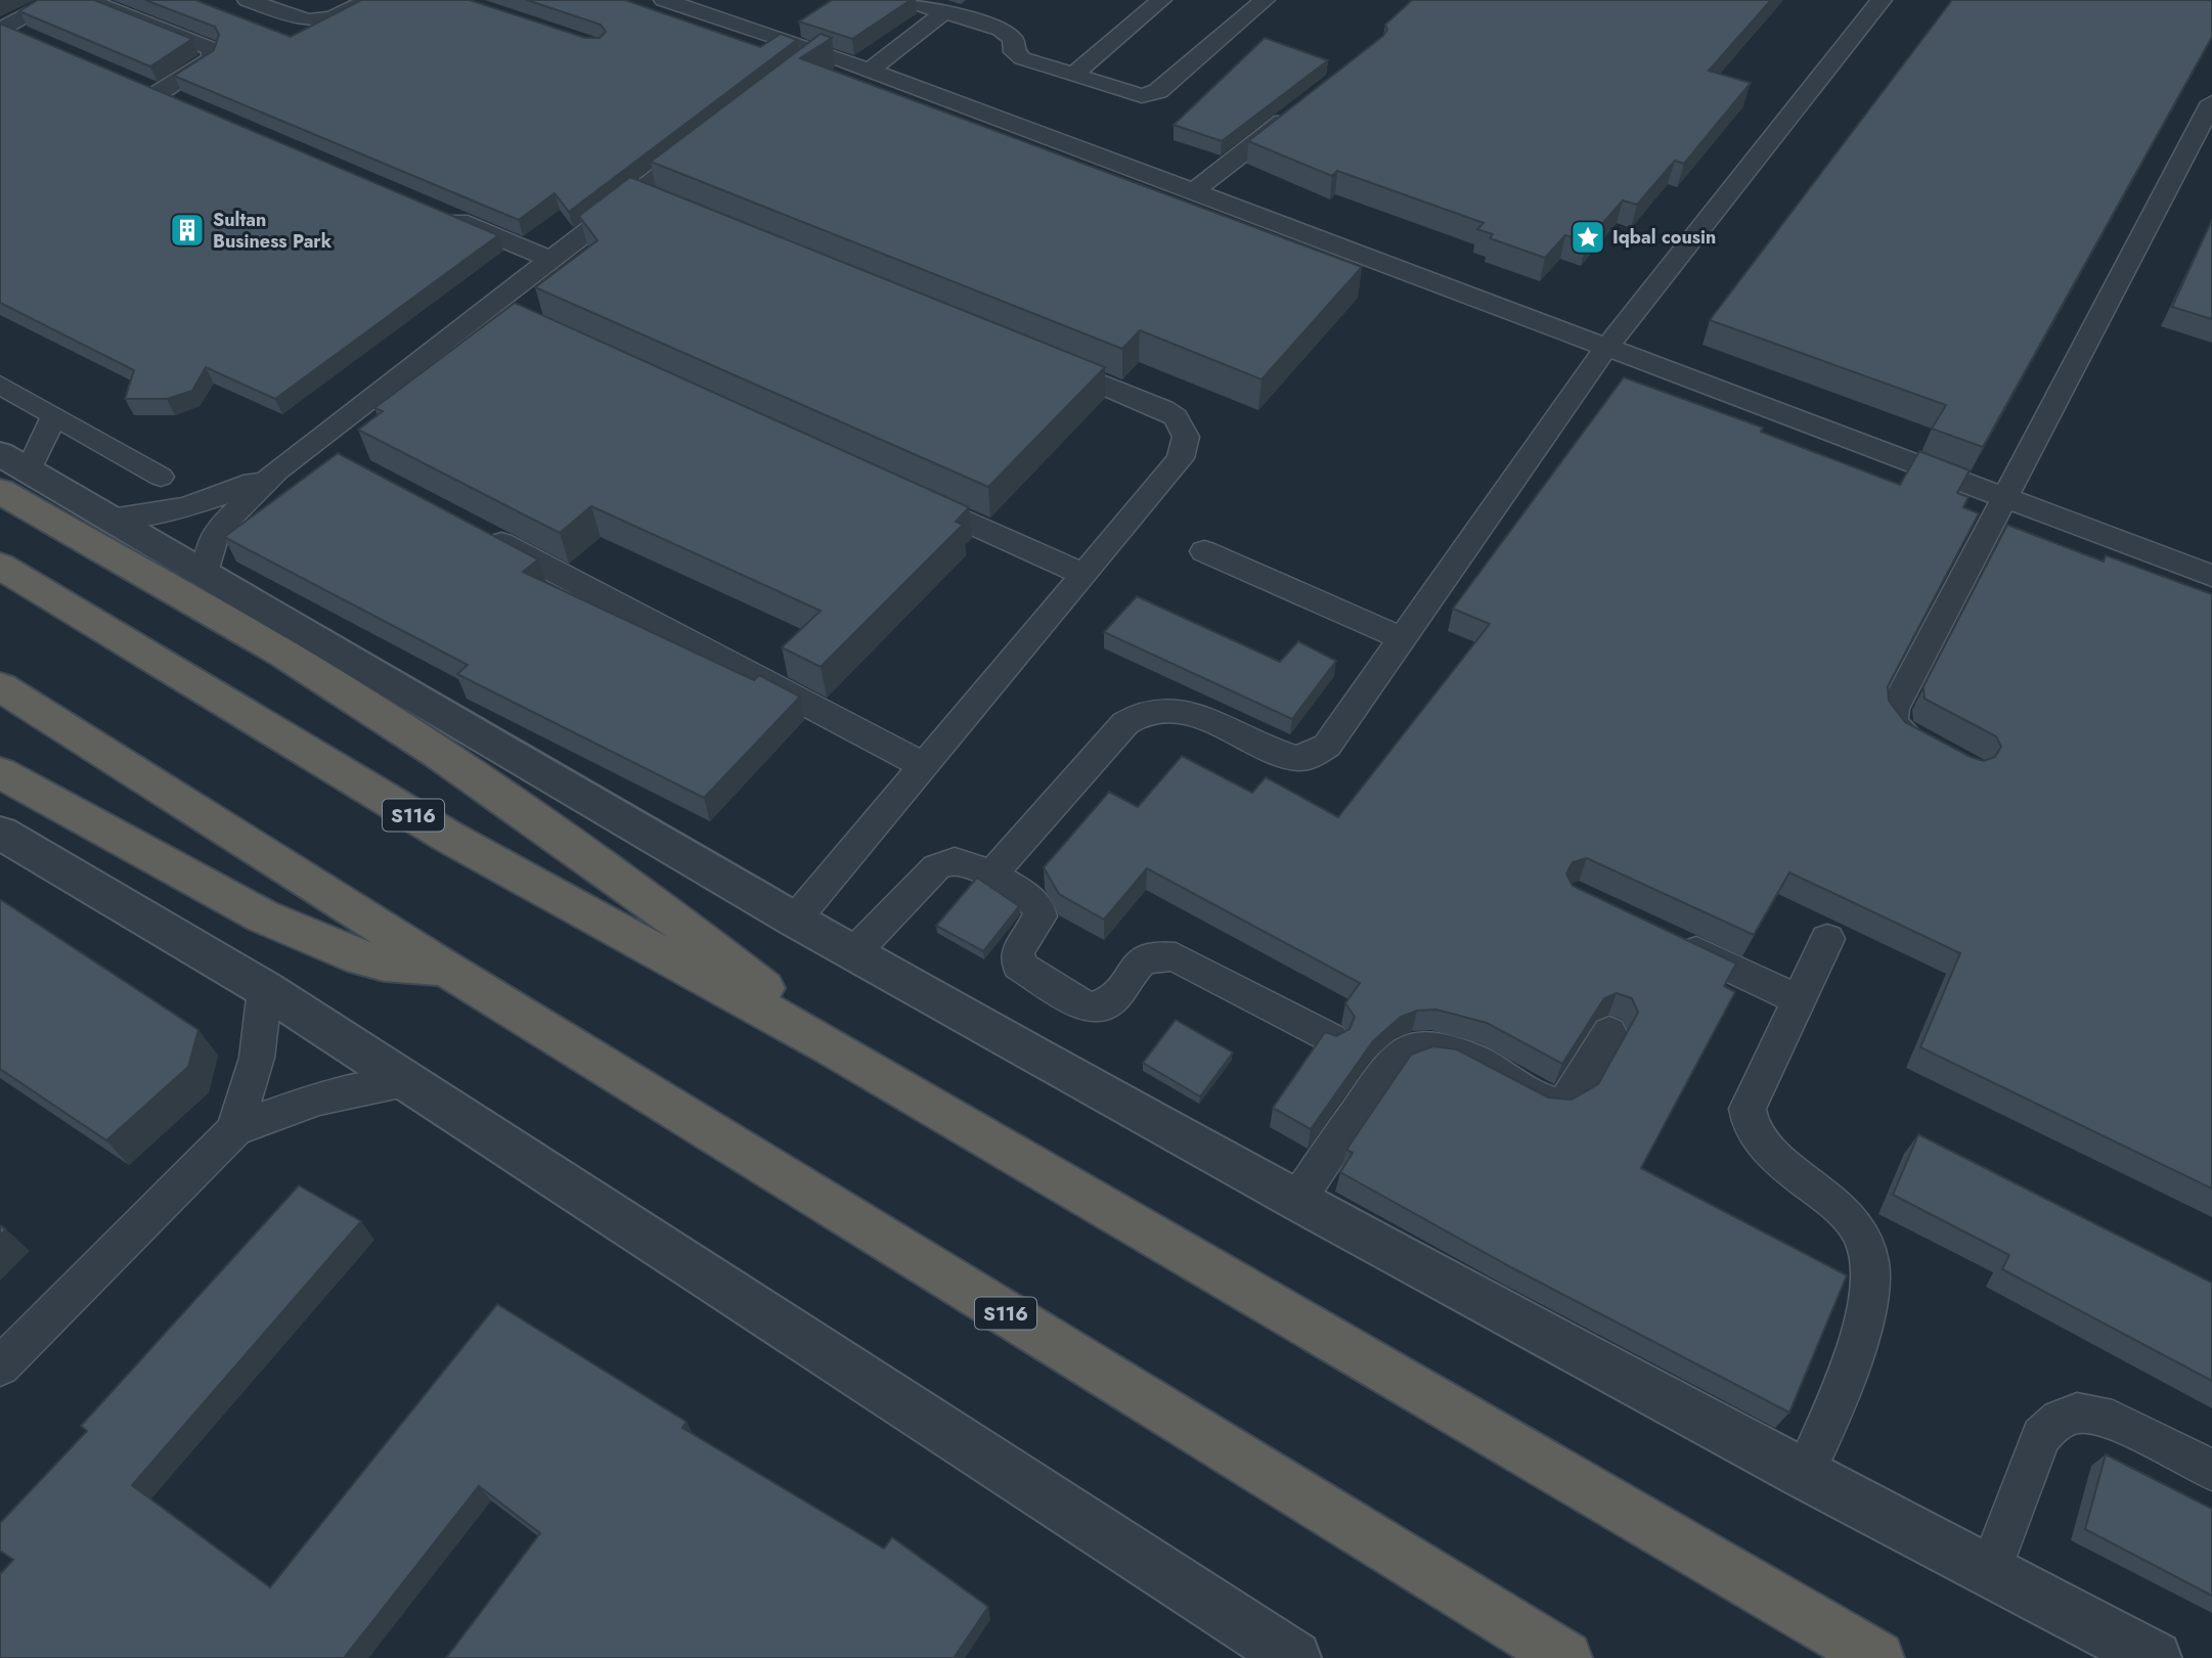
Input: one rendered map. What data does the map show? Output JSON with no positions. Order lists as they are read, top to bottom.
{
  "streets": {
    "highway": ["S116"]
  },
  "places": {
    "building": ["Sultan Business Park"],
    "place": ["Iqbal cousin"]
  }
}
